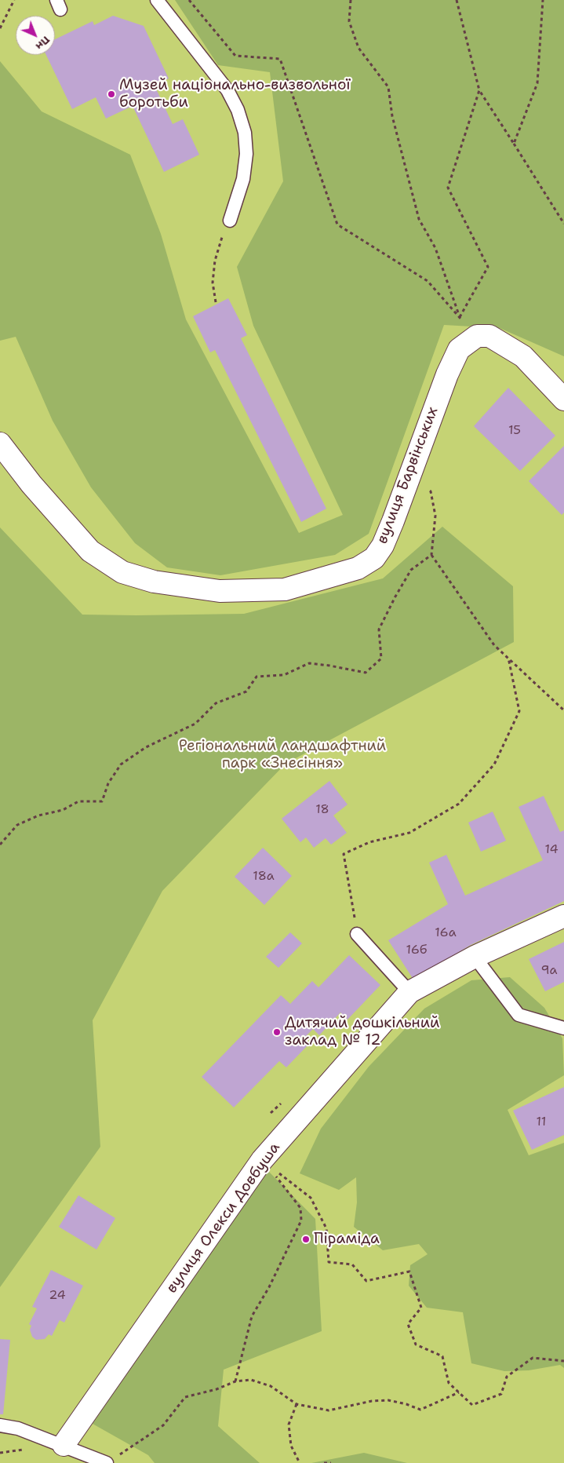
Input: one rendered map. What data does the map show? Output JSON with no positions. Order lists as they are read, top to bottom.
{
  "streets": {
    "street": ["вулиця Барвінських", "вулиця Олекси Довбуша"]
  },
  "parks": ["Регіональний ландшафтний парк «Знесіння»"],
  "places": ["Музей національно-визвольної боротьби", "Дитячий дошкільний заклад № 12", "Піраміда"],
  "house_numbers": [
    "15",
    "18",
    "14",
    "18а",
    "16а",
    "16б",
    "9а",
    "11",
    "24"
  ],
  "north": "bottom right"
}
